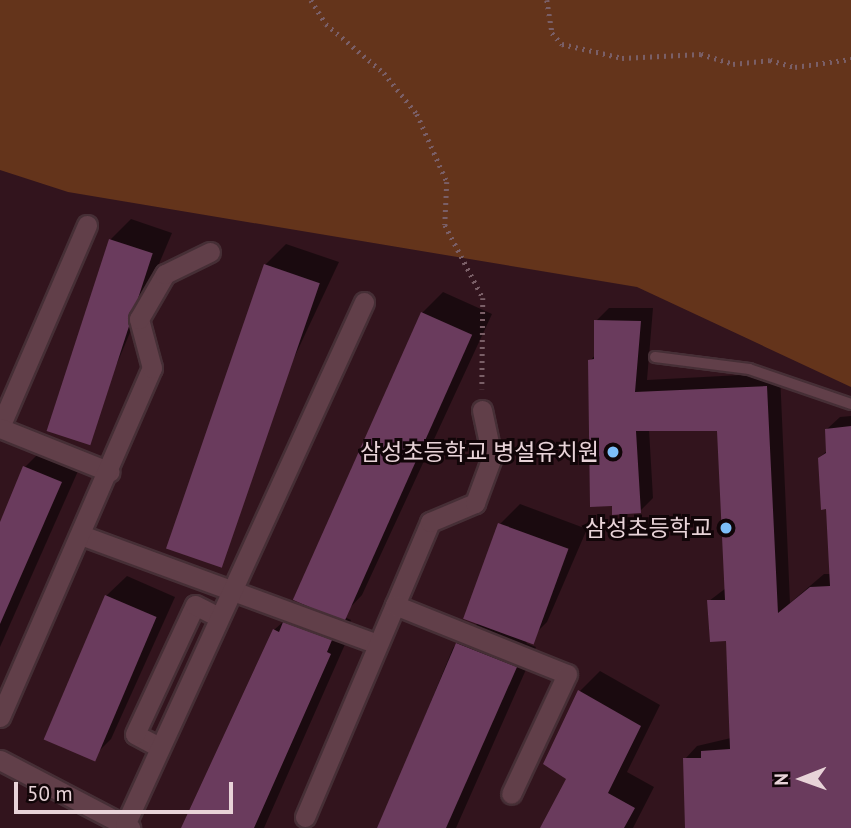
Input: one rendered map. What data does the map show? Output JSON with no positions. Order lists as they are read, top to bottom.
{
  "places": ["삼성초등학교 병설유치원", "삼성초등학교"],
  "scale_bar": "50 m",
  "north": "left"
}
